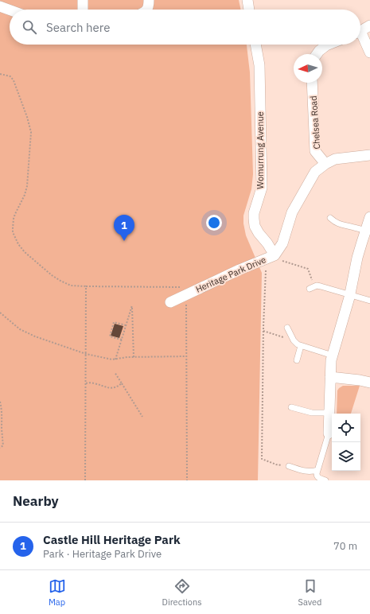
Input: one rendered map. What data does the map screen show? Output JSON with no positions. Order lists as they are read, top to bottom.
{
  "streets": {
    "street": ["Chelsea Road", "Womurrung Avenue", "Heritage Park Drive"]
  },
  "crossings": [
    ["Chelsea Road", "Heritage Park Drive"],
    ["Womurrung Avenue", "Heritage Park Drive"]
  ],
  "north": "left",
  "page": {
    "search": "Search here",
    "pins": "1",
    "heading": "Nearby",
    "list": [
      {
        "mark": "1",
        "name": "Castle Hill Heritage Park",
        "note": "Park · Heritage Park Drive",
        "value": "70 m"
      }
    ],
    "nav": ["Map", "Directions", "Saved"]
  }
}
